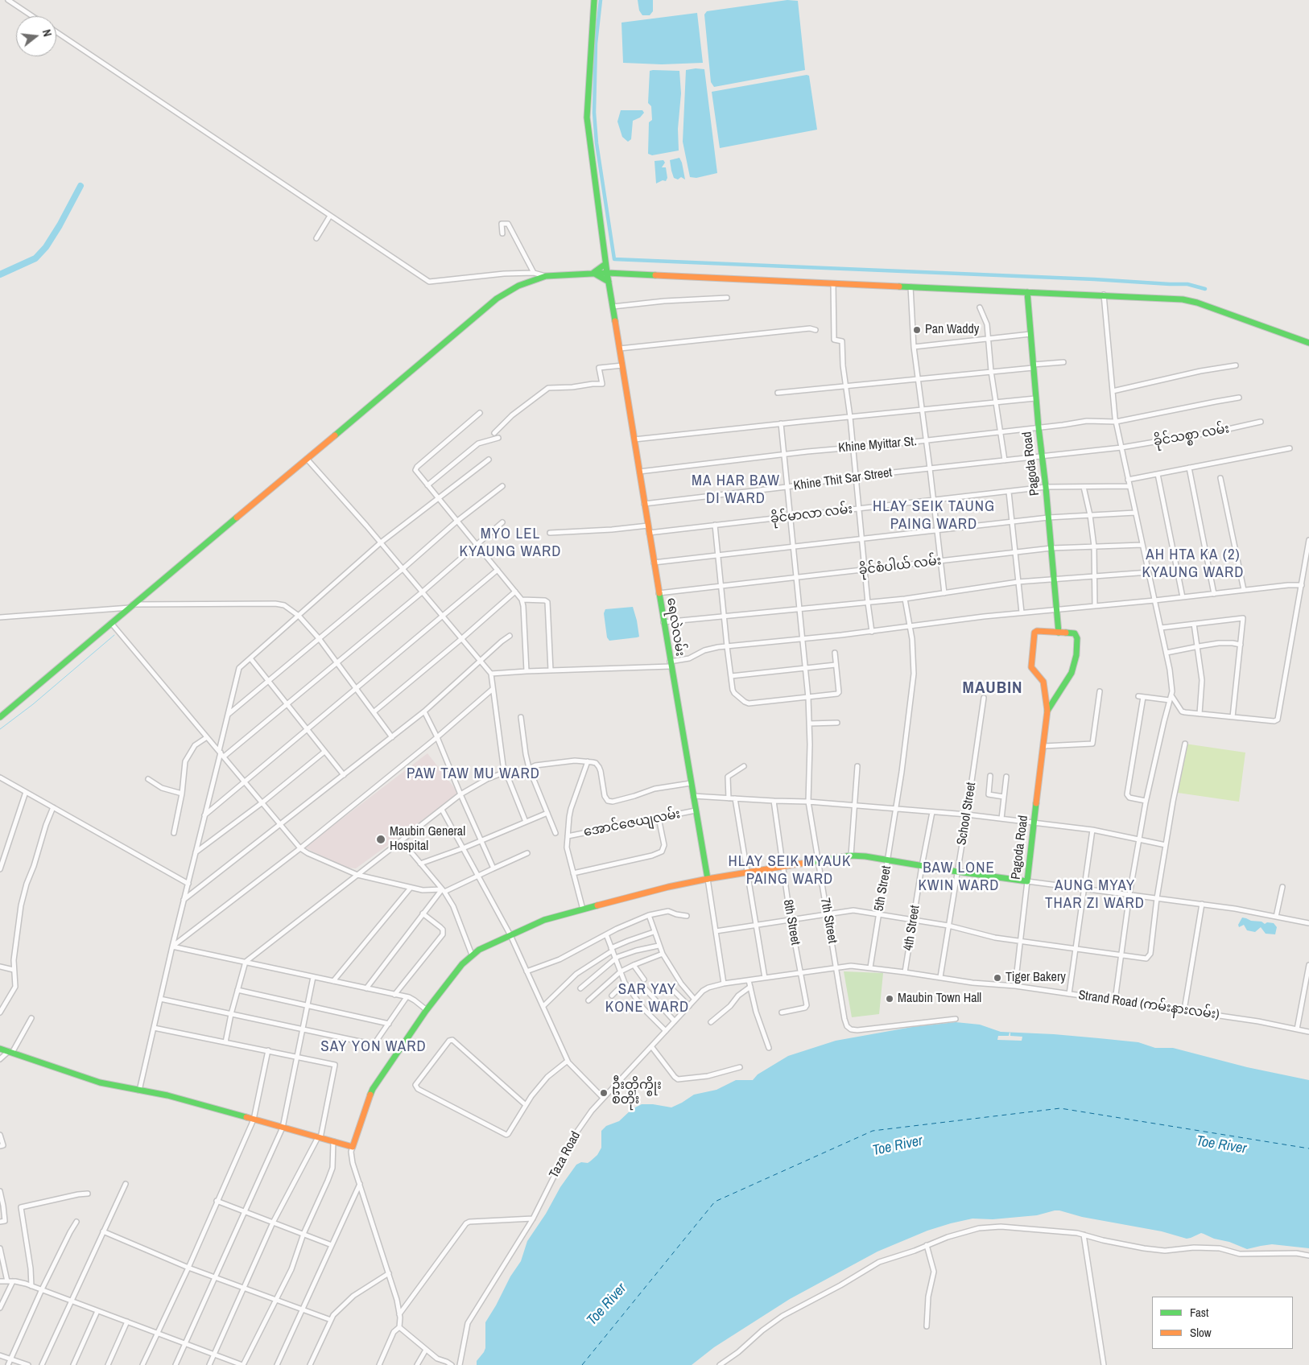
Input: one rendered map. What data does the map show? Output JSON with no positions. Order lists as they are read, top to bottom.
{
  "streets": {
    "main road": ["Pagoda Road", "ရေလဲလမ်း"],
    "street": [
      "ခိုင်သစ္စာ လမ်း",
      "Khine Myittar St.",
      "Khine Thit Sar Street",
      "ခိုင်မာလာ လမ်း",
      "ခိုင်စံပါယ် လမ်း",
      "School Street",
      "အောင်ဇေယျလမ်း",
      "5th Street",
      "7th Street",
      "8th Street",
      "4th Street",
      "Strand Road (ကမ်းနားလမ်း)",
      "Taza Road"
    ]
  },
  "crossings": [
    ["ခိုင်သစ္စာ လမ်း", "Pagoda Road"],
    ["ခိုင်သစ္စာ လမ်း", "Khine Thit Sar Street"],
    ["Khine Myittar St.", "Pagoda Road"],
    ["Khine Myittar St.", "ရေလဲလမ်း"],
    ["Khine Myittar St.", "7th Street"],
    ["Pagoda Road", "Khine Thit Sar Street"],
    ["Pagoda Road", "ခိုင်မာလာ လမ်း"],
    ["Pagoda Road", "ခိုင်စံပါယ် လမ်း"],
    ["Pagoda Road", "Strand Road (ကမ်းနားလမ်း)"],
    ["Khine Thit Sar Street", "ရေလဲလမ်း"],
    ["Khine Thit Sar Street", "7th Street"],
    ["ခိုင်မာလာ လမ်း", "ရေလဲလမ်း"],
    ["ခိုင်မာလာ လမ်း", "7th Street"],
    ["ခိုင်စံပါယ် လမ်း", "ရေလဲလမ်း"],
    ["ခိုင်စံပါယ် လမ်း", "7th Street"],
    ["ရေလဲလမ်း", "အောင်ဇေယျလမ်း"],
    ["ရေလဲလမ်း", "Strand Road (ကမ်းနားလမ်း)"],
    ["ရေလဲလမ်း", "Taza Road"],
    ["School Street", "Strand Road (ကမ်းနားလမ်း)"],
    ["5th Street", "Strand Road (ကမ်းနားလမ်း)"],
    ["7th Street", "Strand Road (ကမ်းနားလမ်း)"],
    ["8th Street", "Strand Road (ကမ်းနားလမ်း)"],
    ["4th Street", "Strand Road (ကမ်းနားလမ်း)"],
    ["Strand Road (ကမ်းနားလမ်း)", "Taza Road"]
  ],
  "districts": [
    "MA HAR BAW DI WARD",
    "HLAY SEIK TAUNG PAING WARD",
    "MYO LEL KYAUNG WARD",
    "AH HTA KA (2) KYAUNG WARD",
    "MAUBIN",
    "PAW TAW MU WARD",
    "HLAY SEIK MYAUK PAING WARD",
    "BAW LONE KWIN WARD",
    "AUNG MYAY THAR ZI WARD",
    "SAR YAY KONE WARD",
    "SAY YON WARD"
  ],
  "water": ["Toe River"],
  "places": [
    "Pan Waddy",
    "Maubin General Hospital",
    "Tiger Bakery",
    "Maubin Town Hall",
    "ဦးတိုက္စိုး စတိုး"
  ],
  "legend": ["Fast", "Slow"],
  "north": "right"
}
